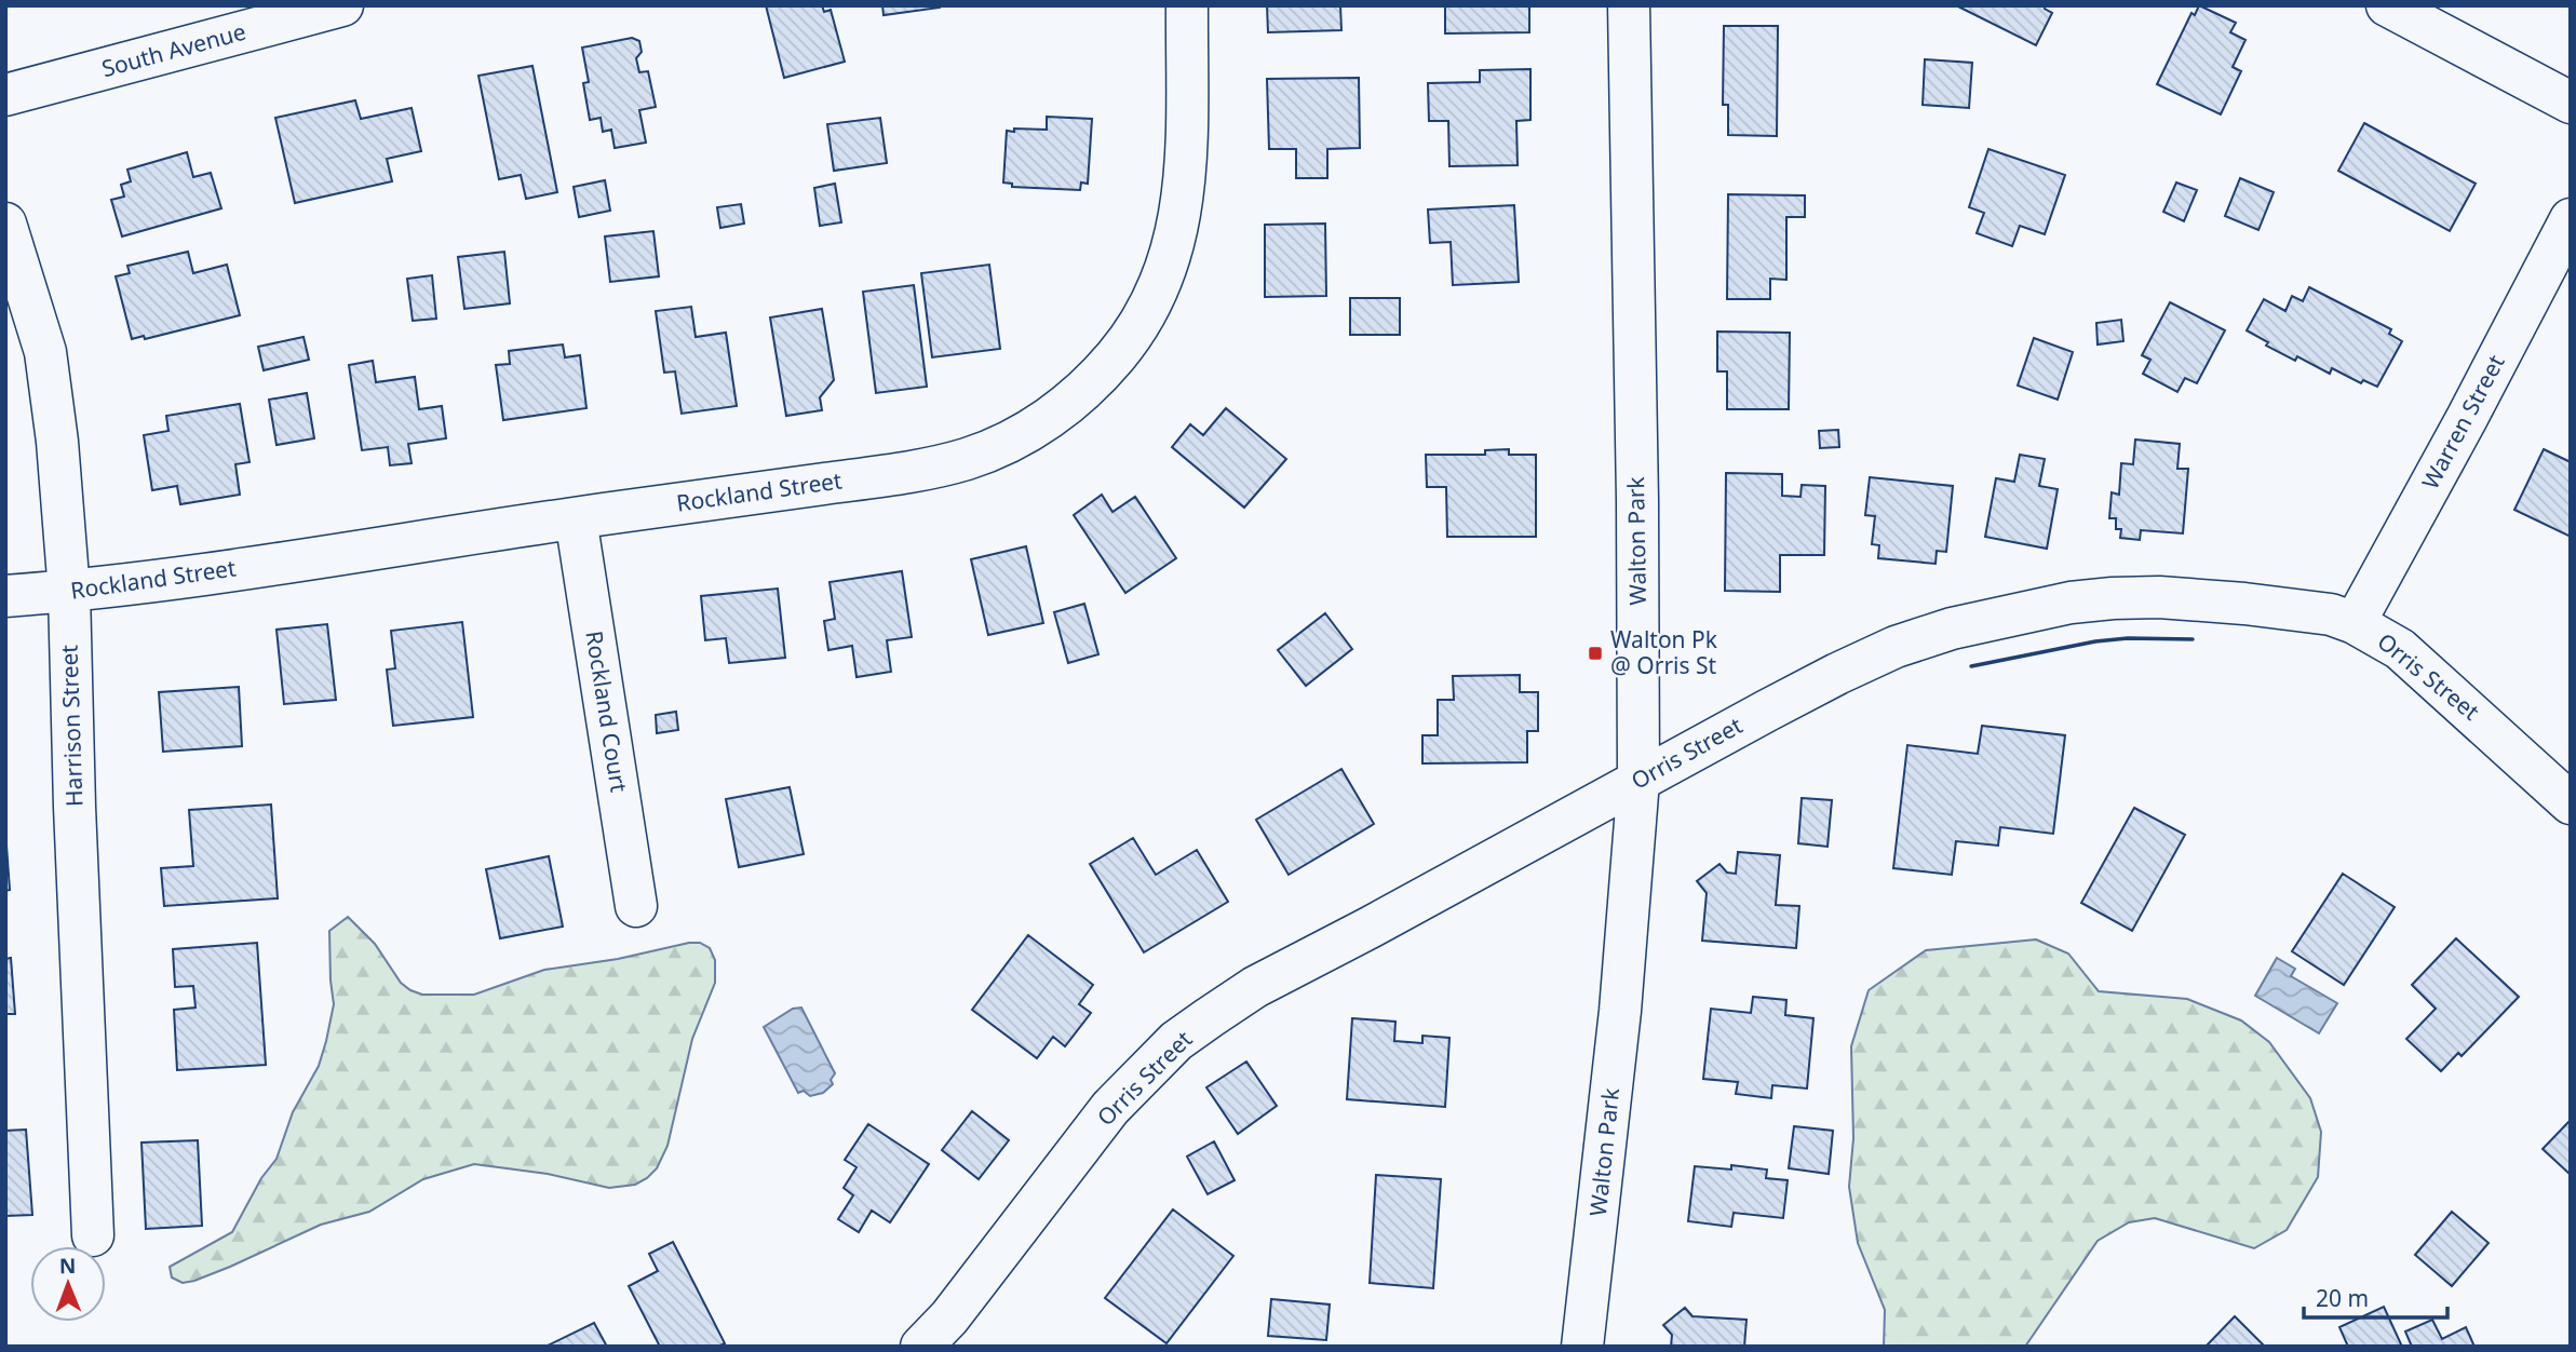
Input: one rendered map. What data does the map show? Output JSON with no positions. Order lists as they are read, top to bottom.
{
  "streets": {
    "street": [
      "South Avenue",
      "Warren Street",
      "Rockland Street",
      "Walton Park",
      "Orris Street",
      "Rockland Court",
      "Harrison Street"
    ]
  },
  "crossings": [
    ["Warren Street", "Orris Street"],
    ["Rockland Street", "Rockland Court"],
    ["Rockland Street", "Harrison Street"],
    ["Walton Park", "Orris Street"]
  ],
  "places": {
    "transit": ["Walton Pk @ Orris St"]
  },
  "scale_bar": "20 m",
  "north": "top"
}
